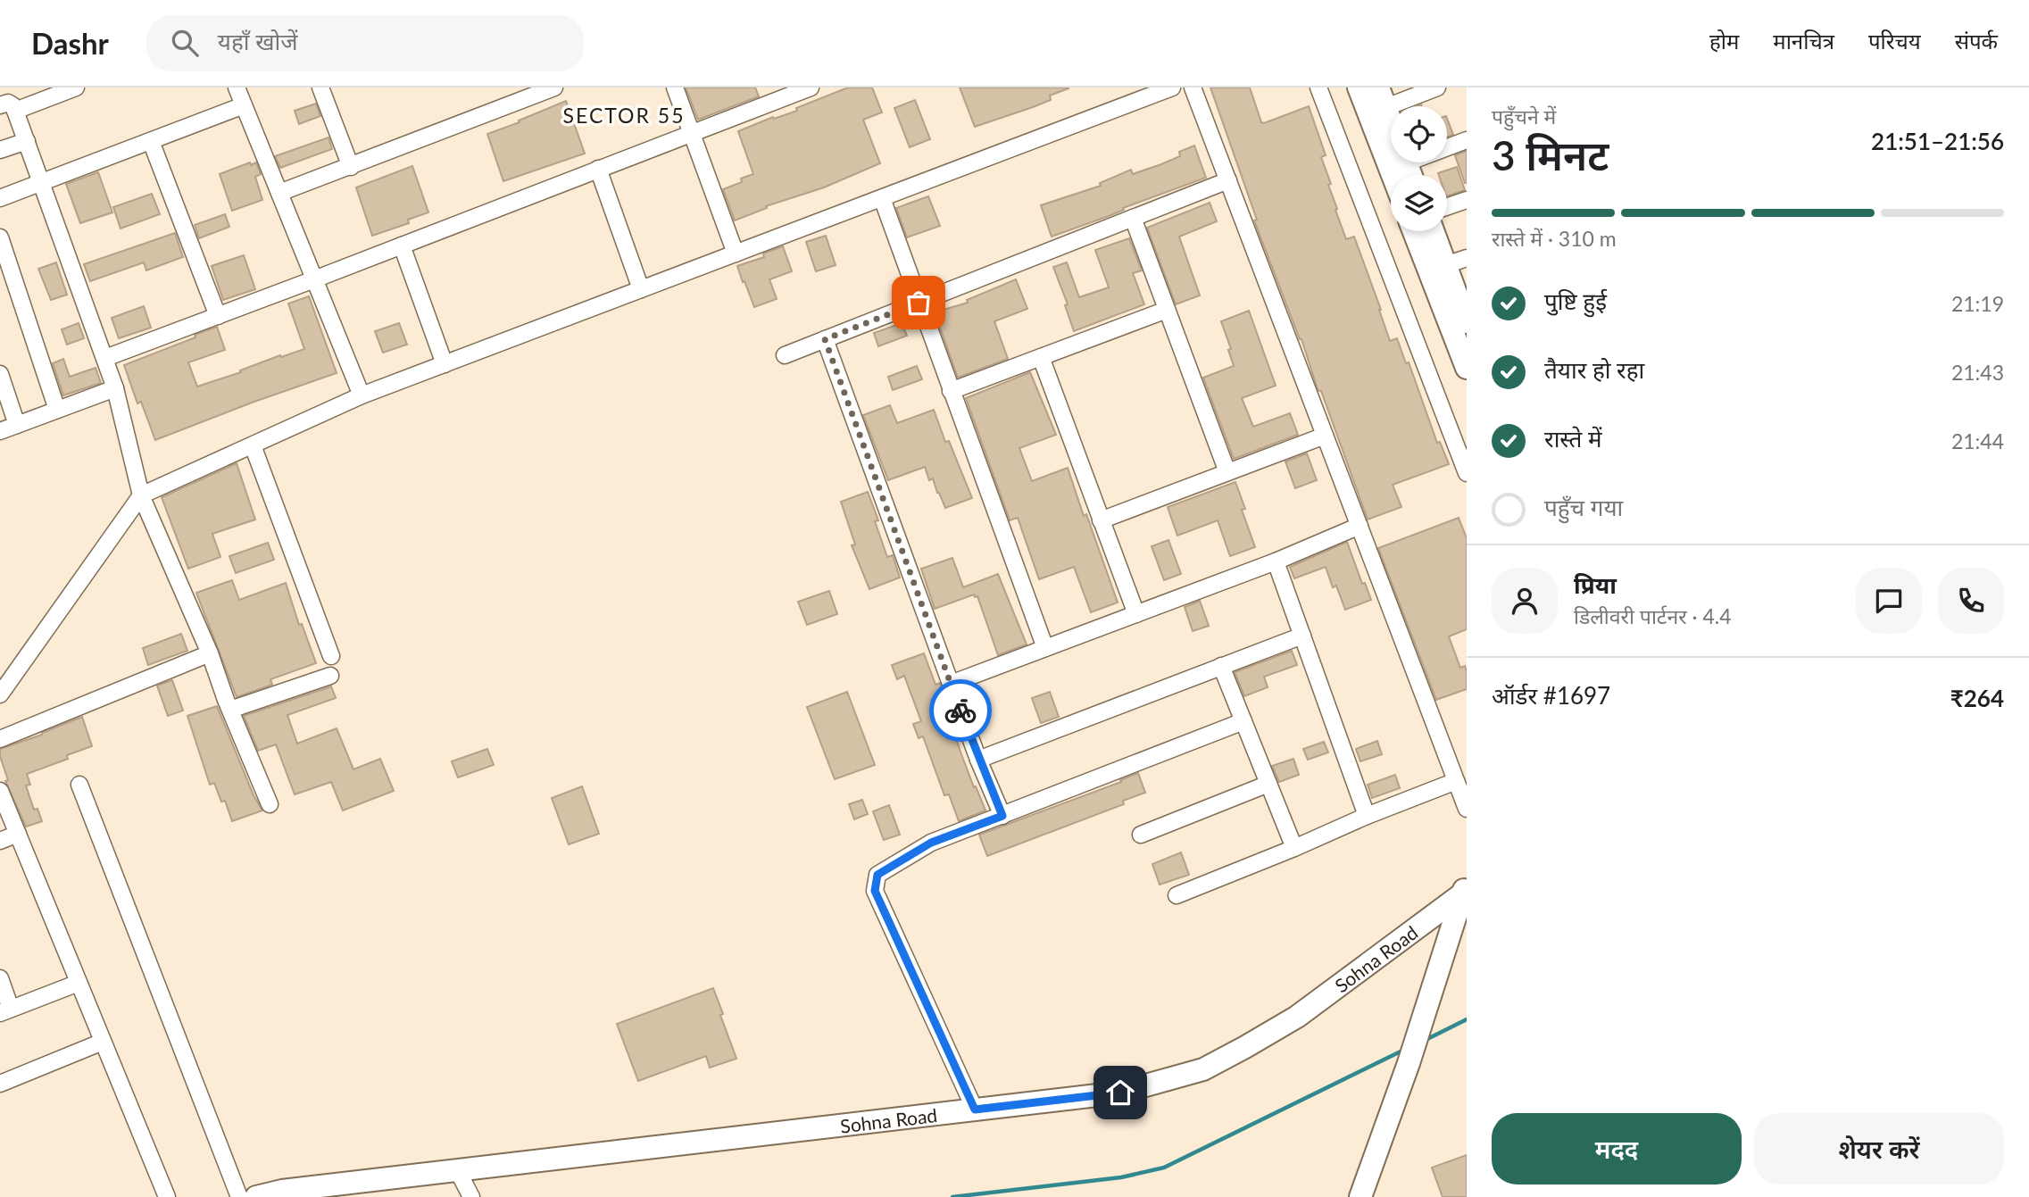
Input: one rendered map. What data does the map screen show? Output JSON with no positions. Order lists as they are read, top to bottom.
{
  "streets": {
    "main road": ["Sohna Road"]
  },
  "districts": ["SECTOR 55"],
  "page": {
    "header": "Dashr",
    "search": "यहाँ खोजें",
    "nav": [
      "होम",
      "मानचित्र",
      "परिचय",
      "संपर्क"
    ],
    "heading": ["3 मिनट", "पहुँचने में", "21:51–21:56"],
    "panel": [
      "प्रिया",
      "डिलीवरी पार्टनर · 4.4",
      "ऑर्डर #1697",
      "₹264"
    ],
    "bar": "रास्ते में · 310 m",
    "list": [
      ["पुष्टि हुई", "21:19"],
      ["तैयार हो रहा", "21:43"],
      ["रास्ते में", "21:44"],
      "पहुँच गया"
    ],
    "buttons": ["मदद", "शेयर करें"]
  }
}
